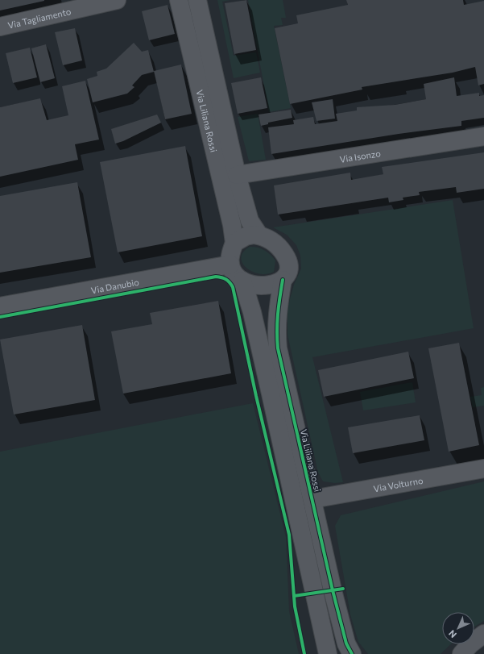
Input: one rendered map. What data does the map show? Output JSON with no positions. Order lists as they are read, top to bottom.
{
  "streets": {
    "street": [
      "Via Tagliamento",
      "Via Liliana Rossi",
      "Via Isonzo",
      "Via Danubio",
      "Via Volturno"
    ]
  },
  "crossings": [
    ["Via Liliana Rossi", "Via Isonzo"],
    ["Via Liliana Rossi", "Via Danubio"],
    ["Via Liliana Rossi", "Via Volturno"]
  ],
  "north": "bottom left"
}
